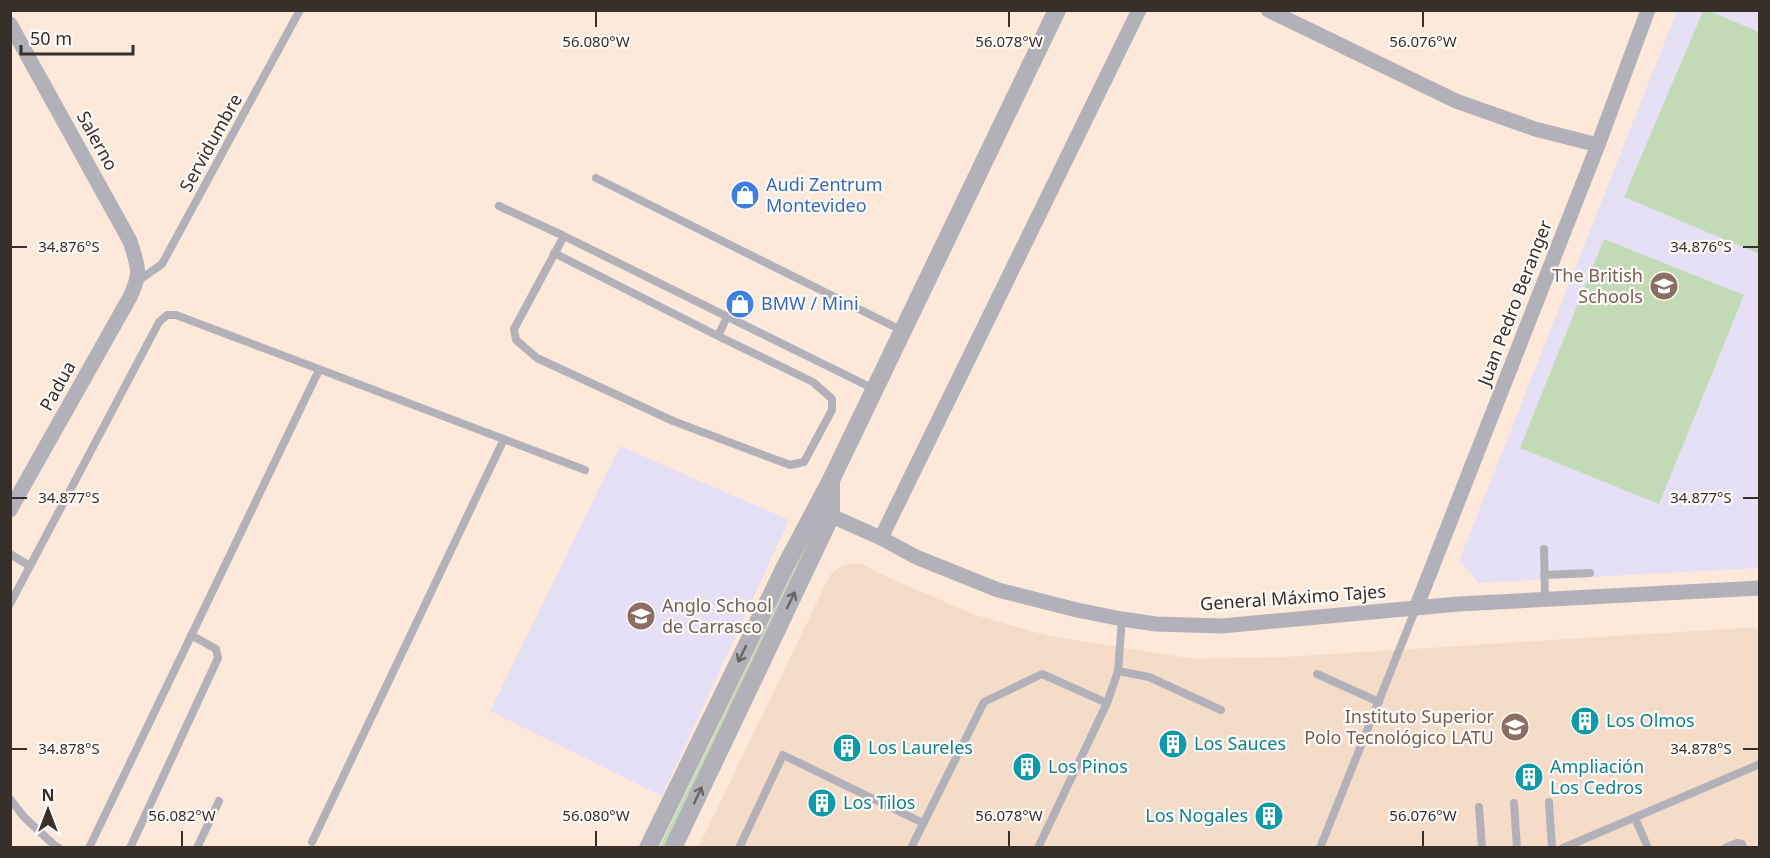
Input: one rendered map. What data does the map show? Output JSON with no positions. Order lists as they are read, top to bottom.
{
  "streets": {
    "street": [
      "Salerno",
      "Juan Pedro Beranger",
      "Padua",
      "General Máximo Tajes"
    ],
    "lane": ["Servidumbre"]
  },
  "crossings": [
    ["Salerno", "Servidumbre"],
    ["Salerno", "Padua"],
    ["Servidumbre", "Padua"],
    ["Juan Pedro Beranger", "General Máximo Tajes"]
  ],
  "places": {
    "shop": ["Audi Zentrum Montevideo", "BMW / Mini"],
    "school or university": ["The British Schools", "Anglo School de Carrasco", "Instituto Superior Polo Tecnológico LATU"],
    "building": [
      "Los Olmos",
      "Los Sauces",
      "Los Laureles",
      "Los Pinos",
      "Ampliación Los Cedros",
      "Los Tilos",
      "Los Nogales"
    ]
  },
  "scale_bar": "50 m",
  "north": "top",
  "coordinates": [
    "56.080°W",
    "56.078°W",
    "56.076°W",
    "34.876°S",
    "34.877°S",
    "34.878°S",
    "56.082°W"
  ]
}
